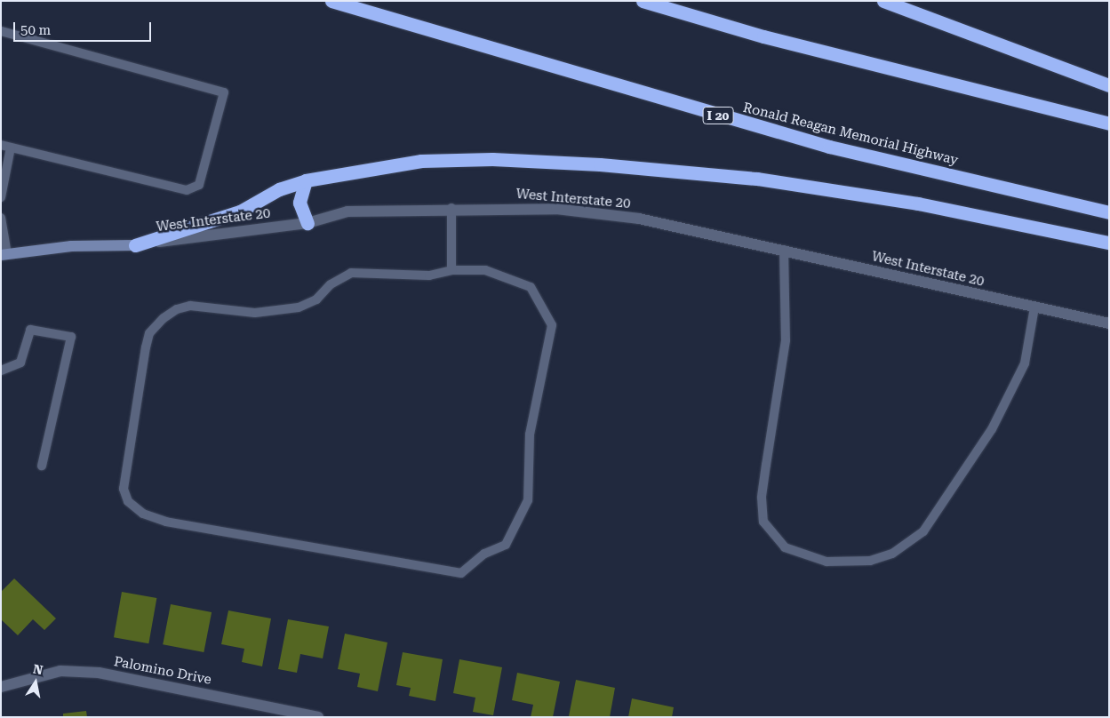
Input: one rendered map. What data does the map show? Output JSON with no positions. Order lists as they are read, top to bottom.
{
  "streets": {
    "highway": ["I 20", "Ronald Reagan Memorial Highway"],
    "main road": ["West Interstate 20"],
    "street": ["Palomino Drive"]
  },
  "scale_bar": "50 m",
  "north": "top"
}
